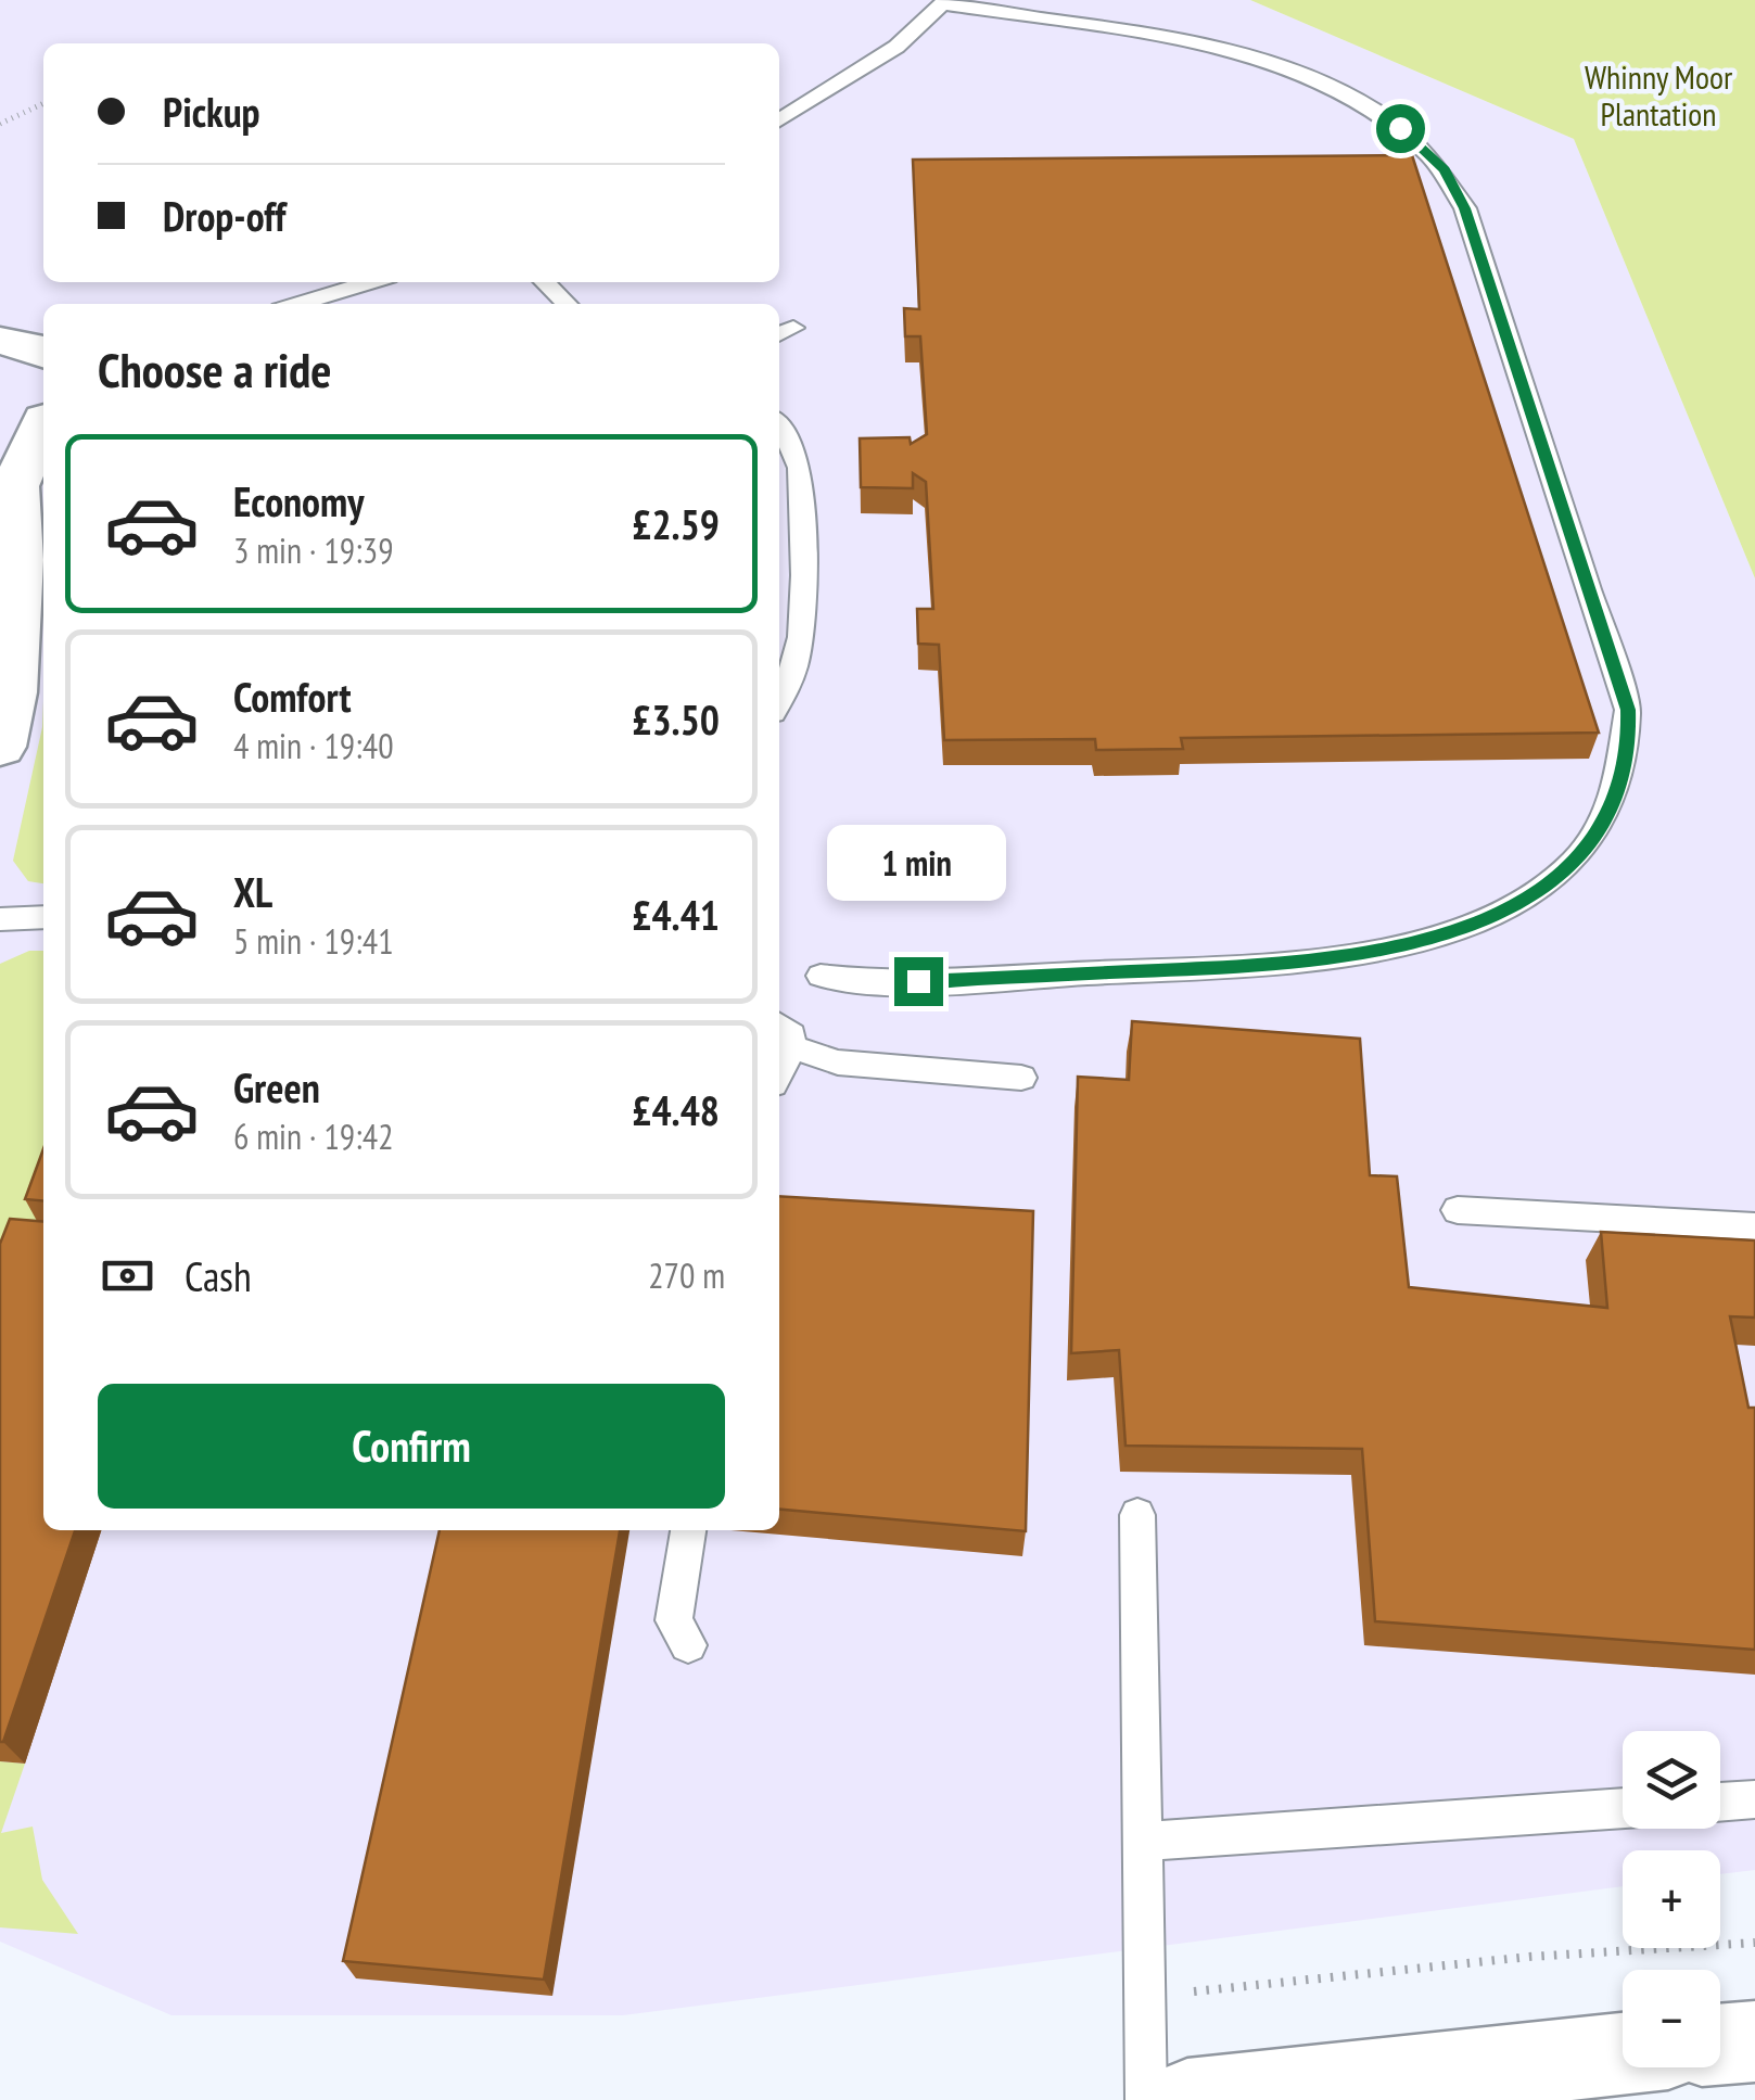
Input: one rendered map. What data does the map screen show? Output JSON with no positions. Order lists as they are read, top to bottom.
{
  "parks": ["Whinny Moor Plantation"],
  "page": {
    "banner": ["Pickup", "Drop-off"],
    "heading": "Choose a ride",
    "list": [
      {
        "name": "Economy",
        "note": "3 min · 19:39",
        "value": "£2.59"
      },
      {
        "name": "Comfort",
        "note": "4 min · 19:40",
        "value": "£3.50"
      },
      {
        "name": "XL",
        "note": "5 min · 19:41",
        "value": "£4.41"
      },
      {
        "name": "Green",
        "note": "6 min · 19:42",
        "value": "£4.48"
      }
    ],
    "bubble": "1 min",
    "pay": ["Cash", "270 m"],
    "buttons": "Confirm",
    "map_buttons": ["+", "−"]
  }
}
